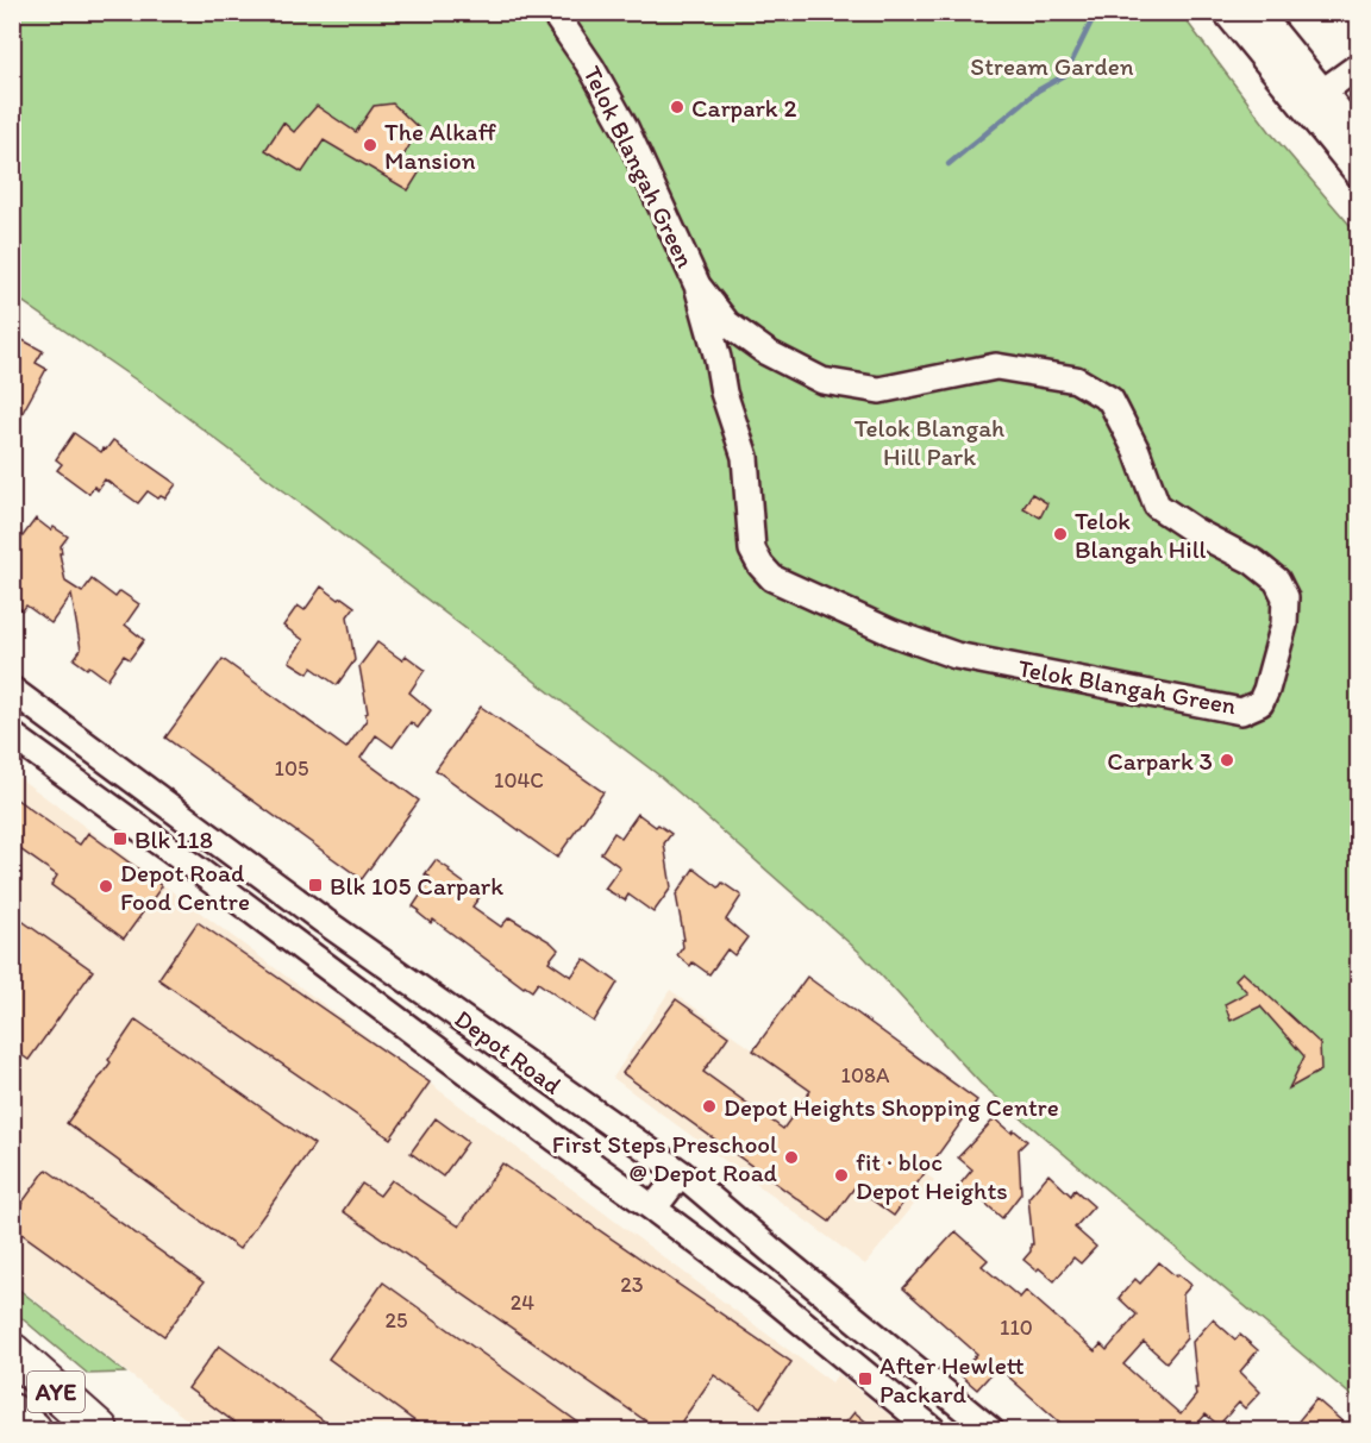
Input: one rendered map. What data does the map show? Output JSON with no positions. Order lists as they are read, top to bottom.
{
  "streets": {
    "highway": ["AYE"],
    "street": ["Telok Blangah Green", "Depot Road"]
  },
  "parks": ["Stream Garden", "Telok Blangah Hill Park"],
  "places": {
    "other": [
      "Carpark 2",
      "The Alkaff Mansion",
      "Telok Blangah Hill",
      "Carpark 3",
      "Depot Road Food Centre",
      "Depot Heights Shopping Centre",
      "First Steps Preschool @ Depot Road",
      "fit · bloc Depot Heights"
    ],
    "transit": ["Blk 118", "Blk 105 Carpark", "After Hewlett Packard"]
  },
  "house_numbers": [
    "105",
    "104C",
    "108A",
    "23",
    "24",
    "25",
    "110"
  ]
}
